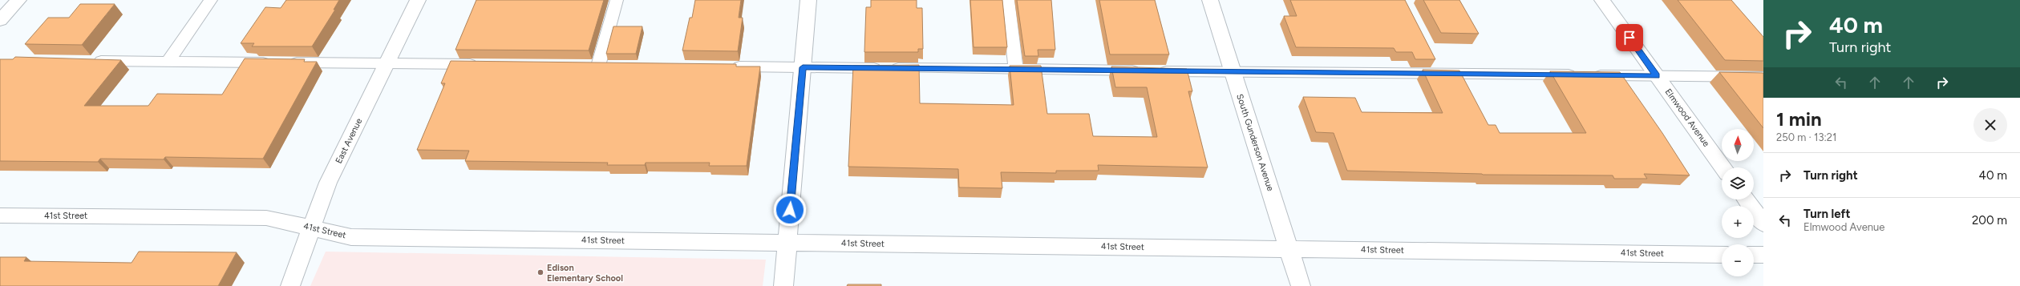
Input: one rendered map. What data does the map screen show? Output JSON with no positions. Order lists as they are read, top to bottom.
{
  "streets": {
    "street": [
      "Elmwood Avenue",
      "East Avenue",
      "South Gunderson Avenue",
      "41st Street"
    ]
  },
  "crossings": [
    ["East Avenue", "41st Street"],
    ["South Gunderson Avenue", "41st Street"]
  ],
  "places": ["Edison Elementary School"],
  "north": "top",
  "page": {
    "turn": ["40 m", "Turn right"],
    "heading": ["1 min", "250 m · 13:21"],
    "map_buttons": ["+", "−"],
    "list": [
      {
        "name": "Turn right",
        "value": "40 m"
      },
      {
        "name": "Turn left",
        "note": "Elmwood Avenue",
        "value": "200 m"
      }
    ]
  }
}
